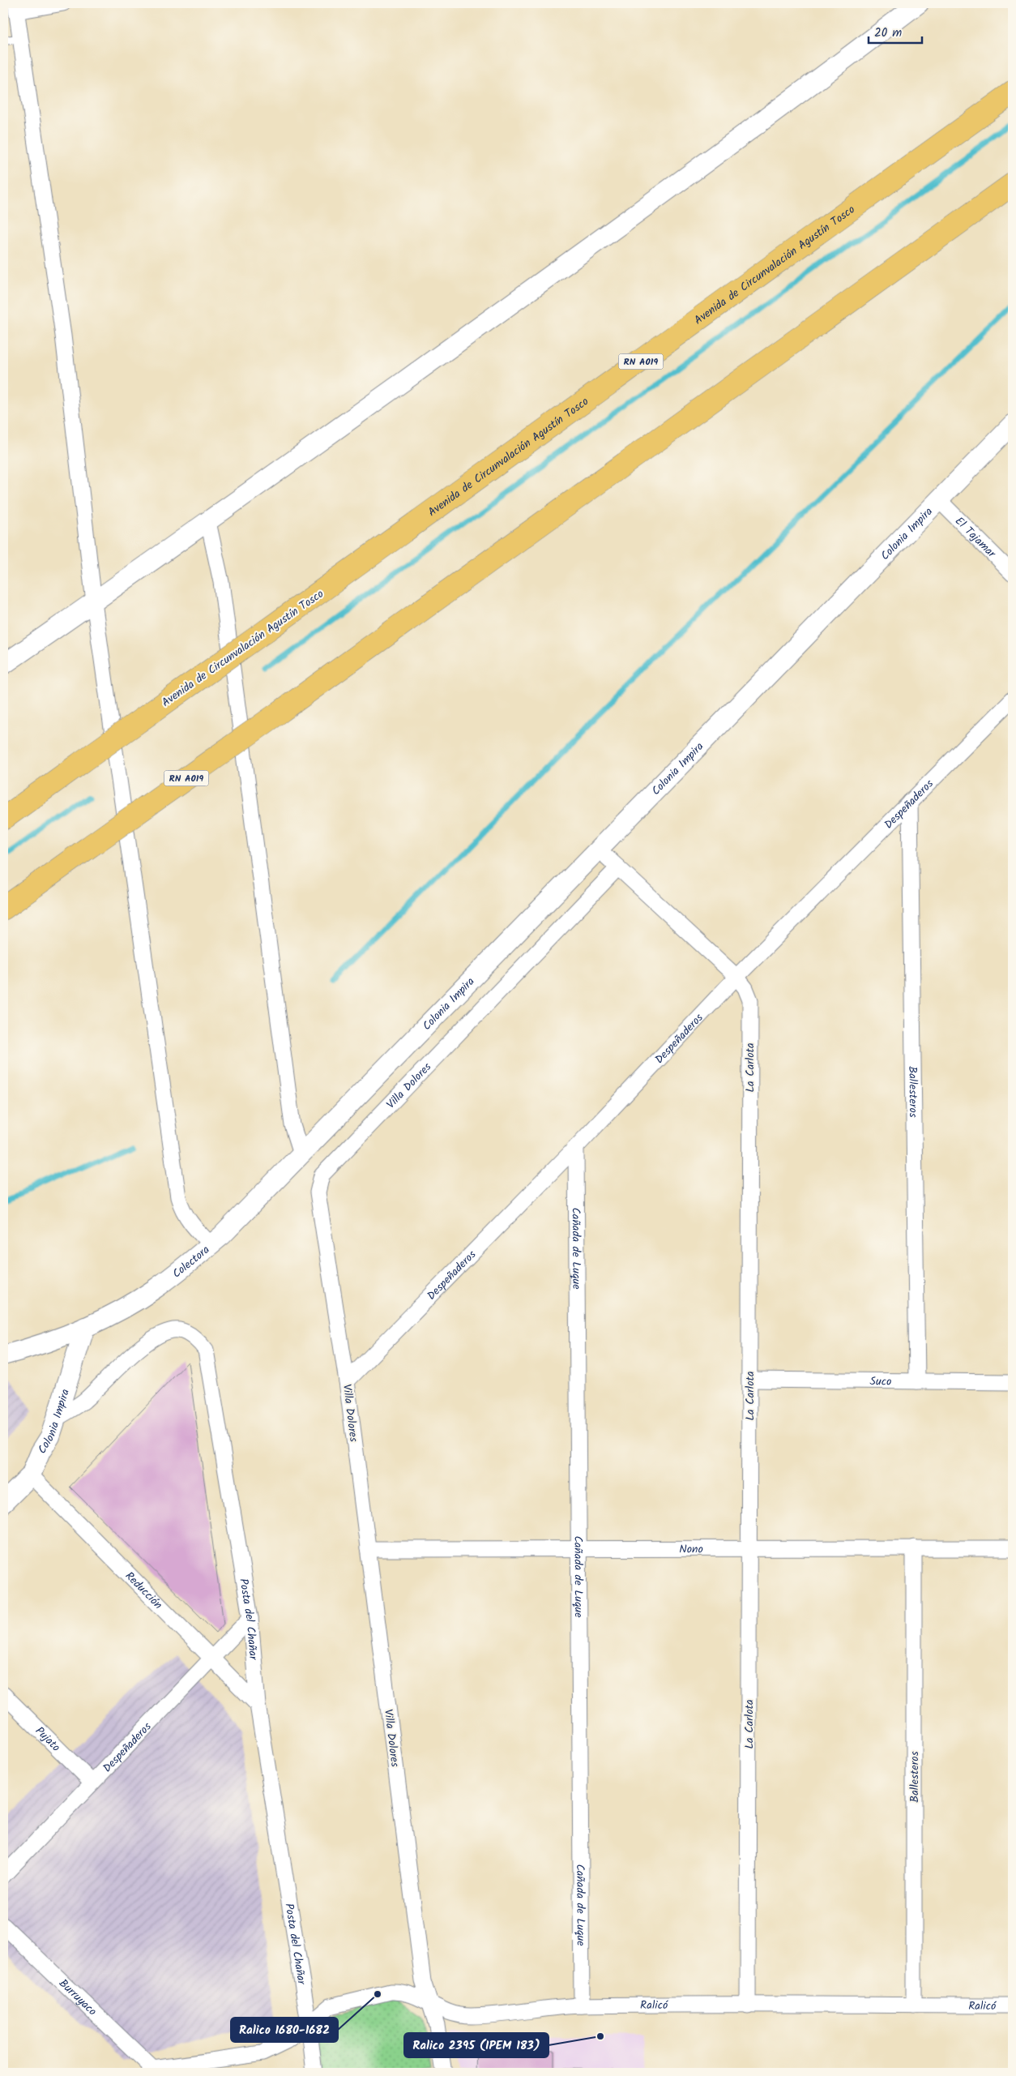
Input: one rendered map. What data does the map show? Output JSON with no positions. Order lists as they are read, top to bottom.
{
  "streets": {
    "highway": ["Avenida de Circunvalación Agustín Tosco", "RN A019"],
    "street": [
      "Colonia Impira",
      "El Tajamar",
      "Despeñaderos",
      "La Carlota",
      "Villa Dolores",
      "Ballesteros",
      "Cañada de Luque",
      "Colectora",
      "Suco",
      "Nono",
      "Reducción",
      "Posta del Chañar",
      "Pujato",
      "Burruyaco",
      "Ralicó"
    ]
  },
  "crossings": [
    ["Colonia Impira", "El Tajamar"],
    ["Colonia Impira", "La Carlota"],
    ["Colonia Impira", "Colectora"],
    ["Colonia Impira", "Reducción"],
    ["Colonia Impira", "Posta del Chañar"],
    ["Despeñaderos", "La Carlota"],
    ["Despeñaderos", "Villa Dolores"],
    ["Despeñaderos", "Ballesteros"],
    ["Despeñaderos", "Cañada de Luque"],
    ["Despeñaderos", "Reducción"],
    ["Despeñaderos", "Posta del Chañar"],
    ["Despeñaderos", "Pujato"],
    ["La Carlota", "Villa Dolores"],
    ["La Carlota", "Suco"],
    ["La Carlota", "Nono"],
    ["La Carlota", "Ralicó"],
    ["Villa Dolores", "Nono"],
    ["Villa Dolores", "Ralicó"],
    ["Ballesteros", "Suco"],
    ["Ballesteros", "Nono"],
    ["Ballesteros", "Ralicó"],
    ["Cañada de Luque", "Nono"],
    ["Cañada de Luque", "Ralicó"],
    ["Reducción", "Posta del Chañar"],
    ["Posta del Chañar", "Ralicó"],
    ["Burruyaco", "Ralicó"]
  ],
  "places": ["Ralico 1680-1682", "Ralico 2395 (IPEM 183)"],
  "scale_bar": "20 m"
}
